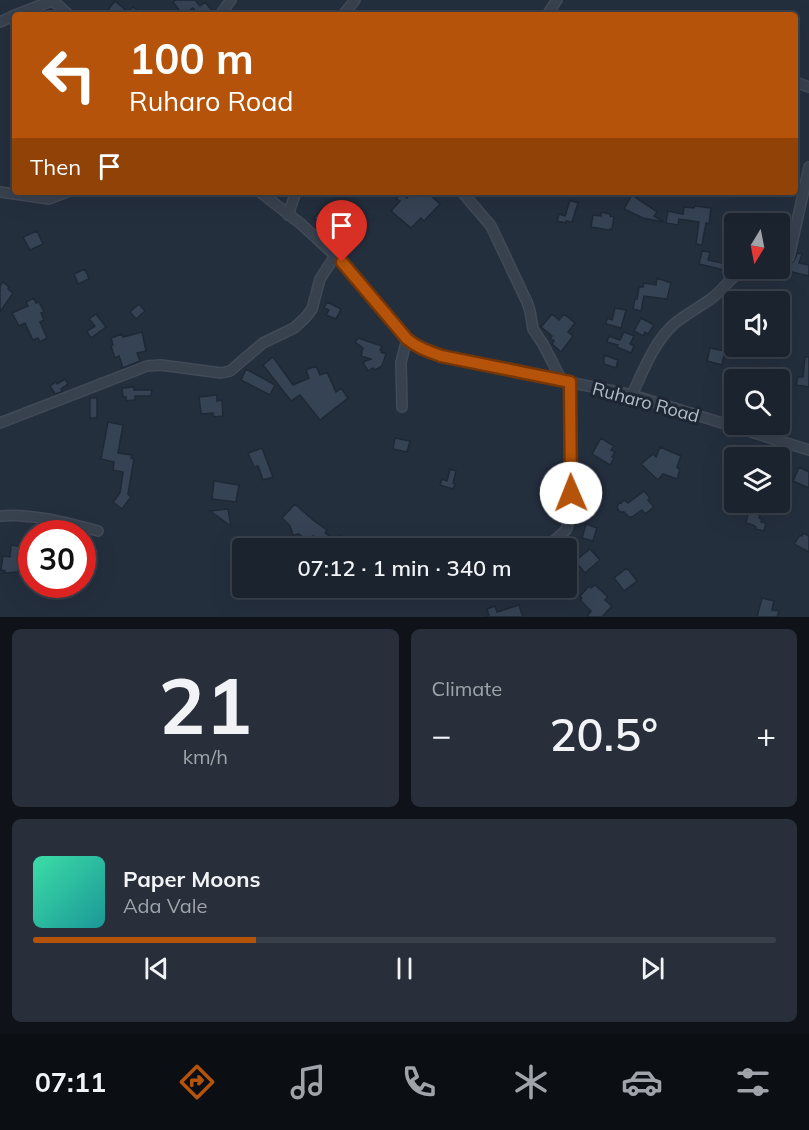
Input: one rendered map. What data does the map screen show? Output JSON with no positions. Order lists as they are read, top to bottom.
{
  "streets": {
    "street": ["Ruharo Road"]
  },
  "north": "bottom",
  "page": {
    "turn": ["100 m", "Ruharo Road"],
    "then": "Then",
    "limit": "30",
    "trip": "07:12 · 1 min · 340 m",
    "tile": [
      ["21", "km/h"],
      "Climate"
    ],
    "heat": ["−", "20.5°", "+"],
    "song": ["Paper Moons", "Ada Vale"],
    "tabs": "07:11"
  }
}
